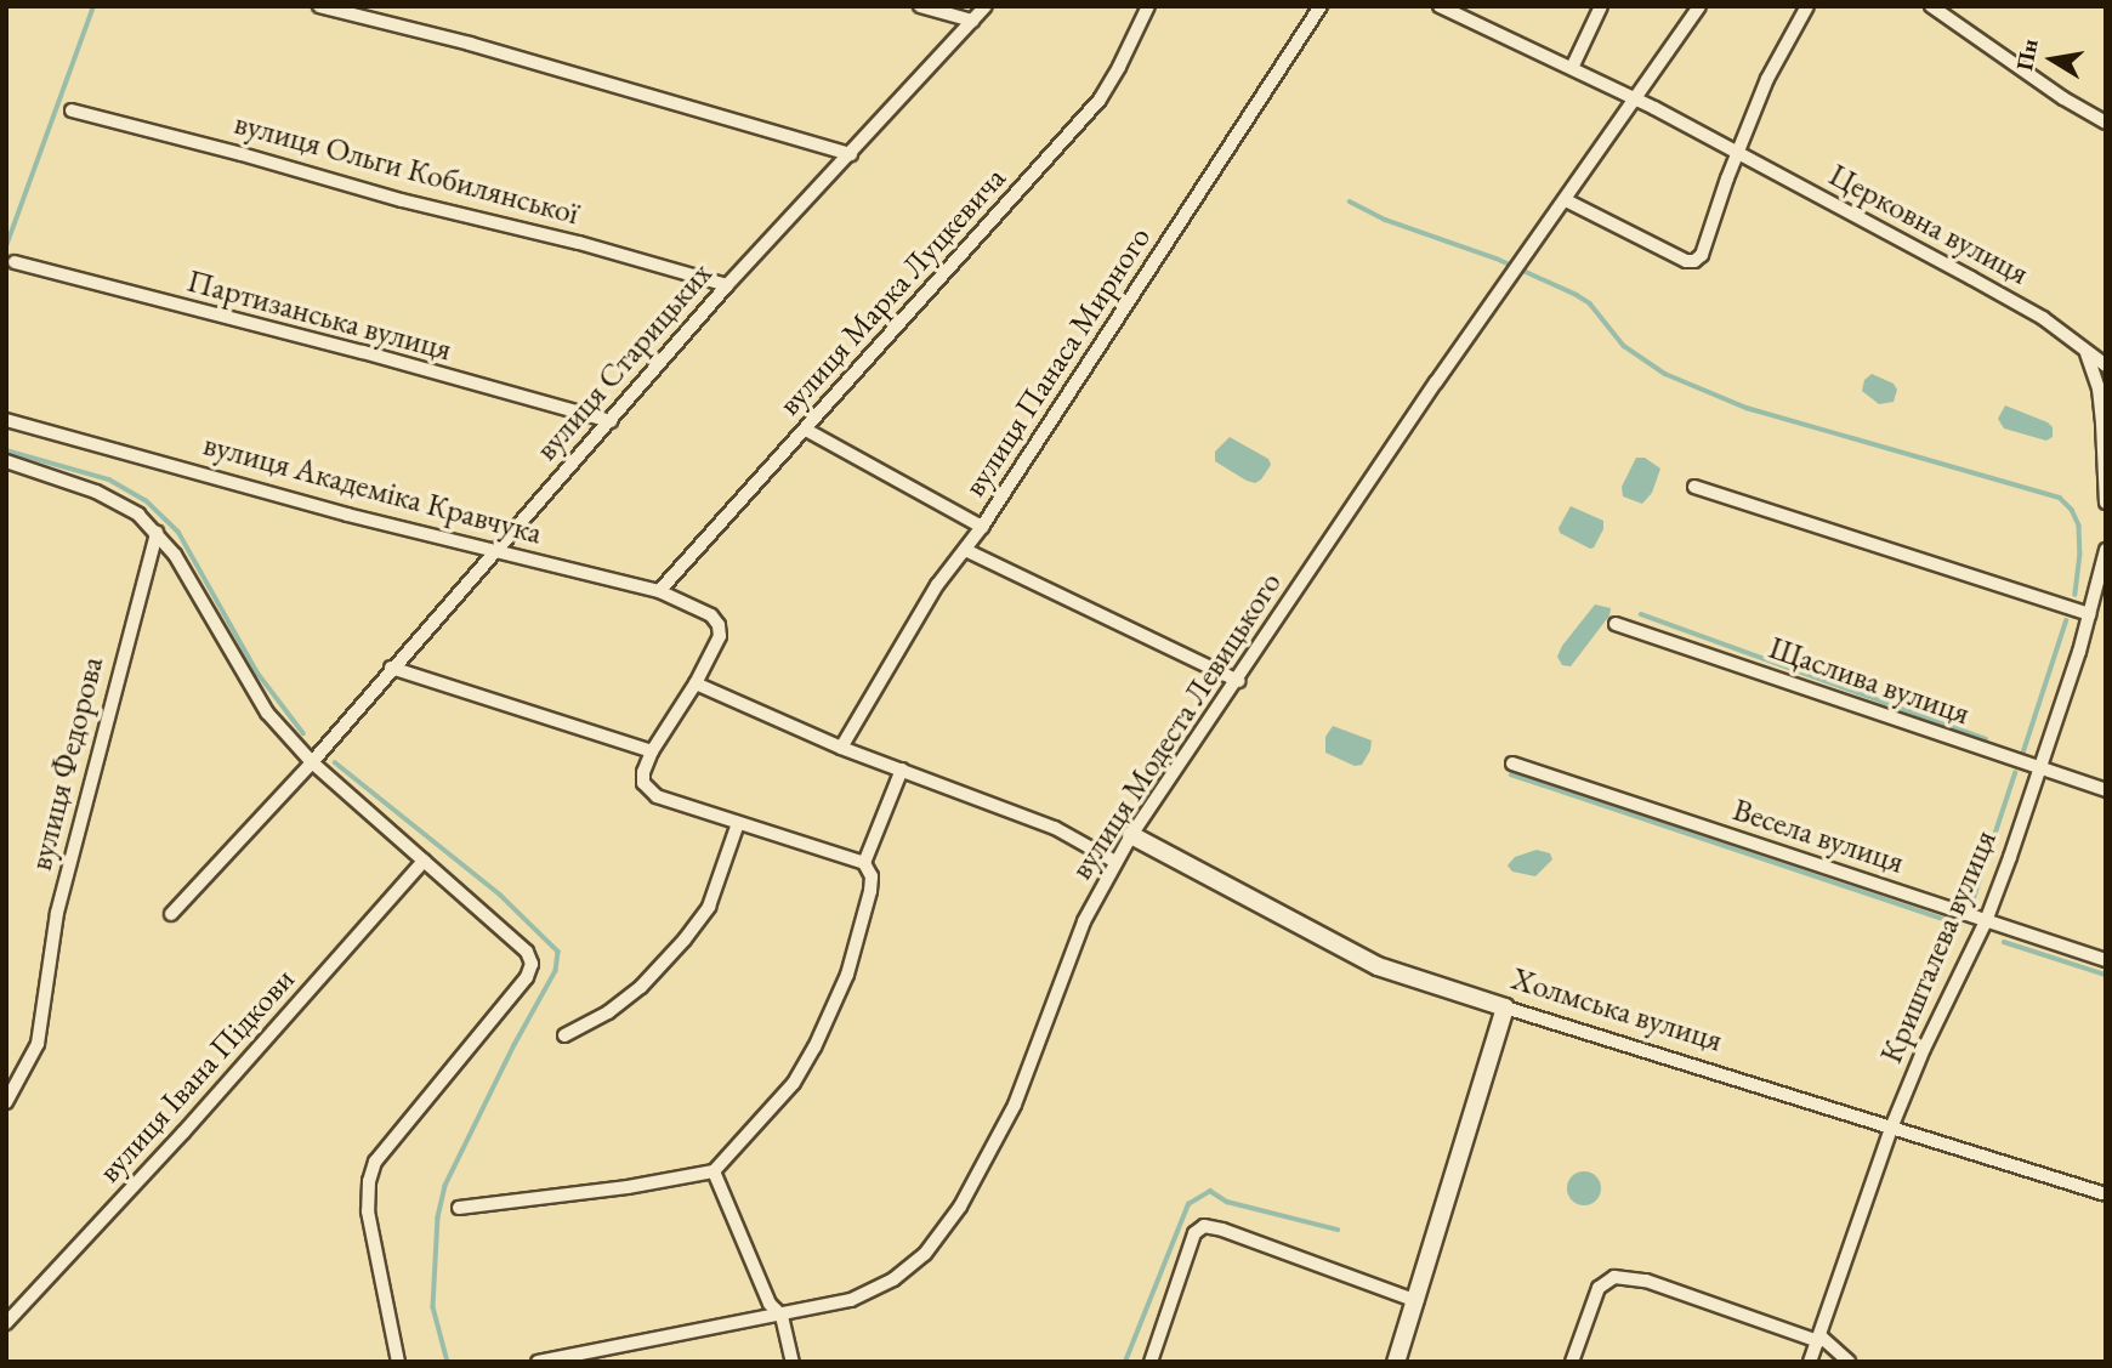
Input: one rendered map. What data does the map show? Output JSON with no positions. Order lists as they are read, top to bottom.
{
  "streets": {
    "street": [
      "вулиця Ольги Кобилянської",
      "Церковна вулиця",
      "вулиця Марка Луцкевича",
      "Партизанська вулиця",
      "вулиця Старицьких",
      "вулиця Панаса Мирного",
      "вулиця Академіка Кравчука",
      "Щаслива вулиця",
      "вулиця Модеста Левицького",
      "вулиця Федорова",
      "Весела вулиця",
      "Кришталева вулиця",
      "Холмська вулиця",
      "вулиця Івана Підкови"
    ]
  },
  "crossings": [
    ["вулиця Ольги Кобилянської", "вулиця Старицьких"],
    ["Церковна вулиця", "вулиця Модеста Левицького"],
    ["вулиця Марка Луцкевича", "вулиця Академіка Кравчука"],
    ["Партизанська вулиця", "вулиця Старицьких"],
    ["вулиця Старицьких", "вулиця Академіка Кравчука"],
    ["Щаслива вулиця", "Кришталева вулиця"],
    ["вулиця Модеста Левицького", "Холмська вулиця"],
    ["Весела вулиця", "Кришталева вулиця"],
    ["Кришталева вулиця", "Холмська вулиця"]
  ],
  "north": "left"
}
